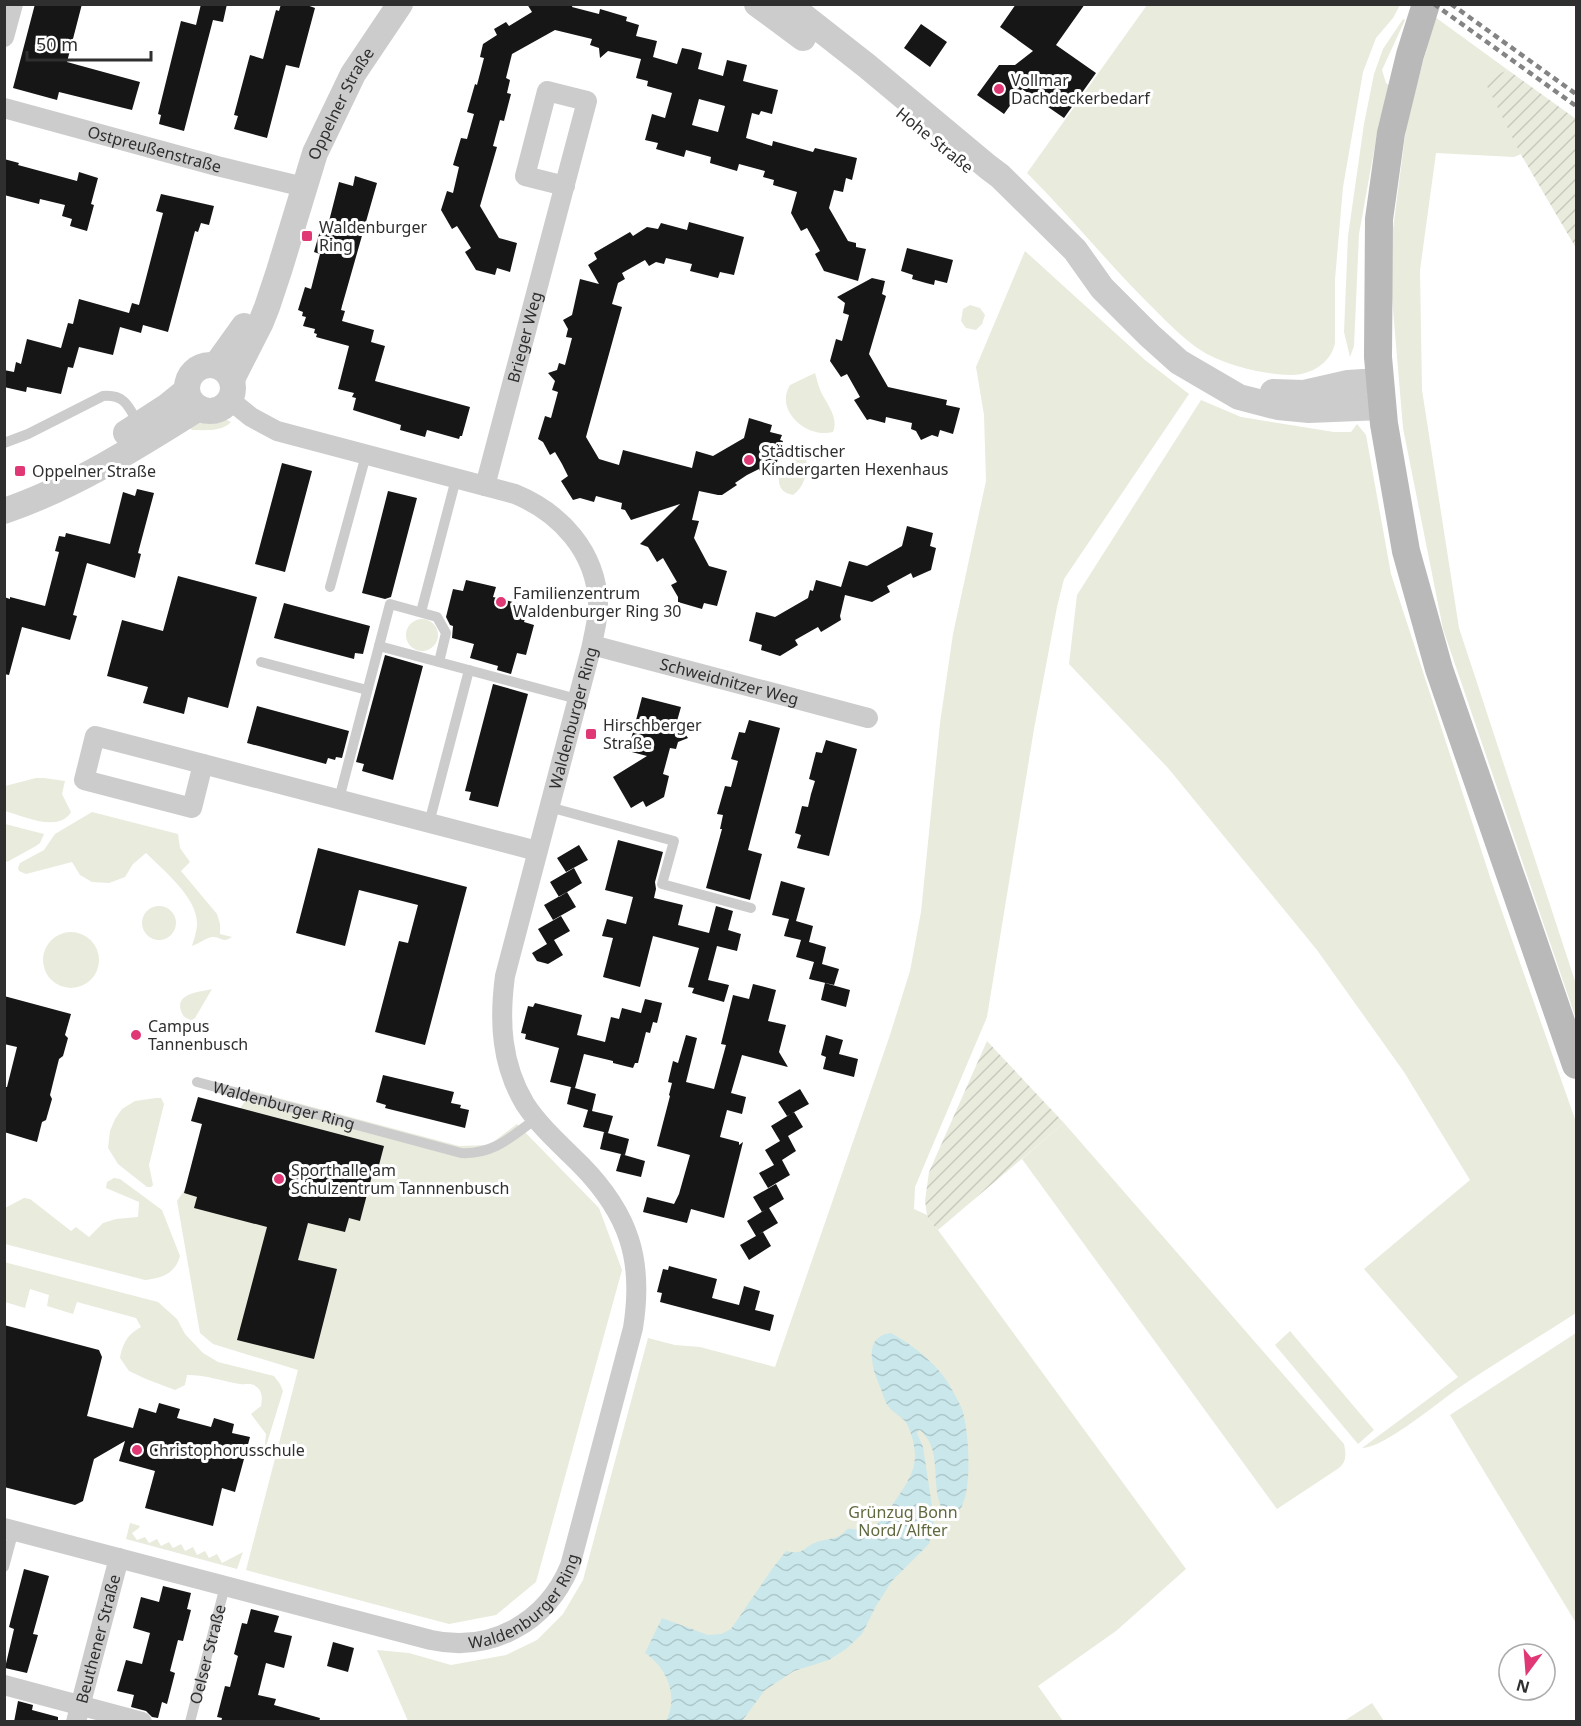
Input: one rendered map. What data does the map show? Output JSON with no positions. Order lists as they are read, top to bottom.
{
  "streets": {
    "street": [
      "Oppelner Straße",
      "Hohe Straße",
      "Ostpreußenstraße",
      "Brieger Weg",
      "Schweidnitzer Weg",
      "Waldenburger Ring",
      "Beuthener Straße"
    ],
    "lane": ["Oelser Straße"]
  },
  "crossings": [
    ["Oppelner Straße", "Ostpreußenstraße"],
    ["Oppelner Straße", "Waldenburger Ring"],
    ["Brieger Weg", "Waldenburger Ring"],
    ["Schweidnitzer Weg", "Waldenburger Ring"],
    ["Waldenburger Ring", "Beuthener Straße"],
    ["Waldenburger Ring", "Oelser Straße"]
  ],
  "parks": ["Grünzug Bonn Nord/ Alfter"],
  "places": {
    "other": [
      "Vollmar Dachdeckerbedarf",
      "Städtischer Kindergarten Hexenhaus",
      "Familienzentrum Waldenburger Ring 30",
      "Campus Tannenbusch",
      "Sporthalle am Schulzentrum Tannnenbusch",
      "Christophorusschule"
    ],
    "transit": ["Waldenburger Ring", "Oppelner Straße", "Hirschberger Straße"]
  },
  "scale_bar": "50 m",
  "north": "bottom"
}
